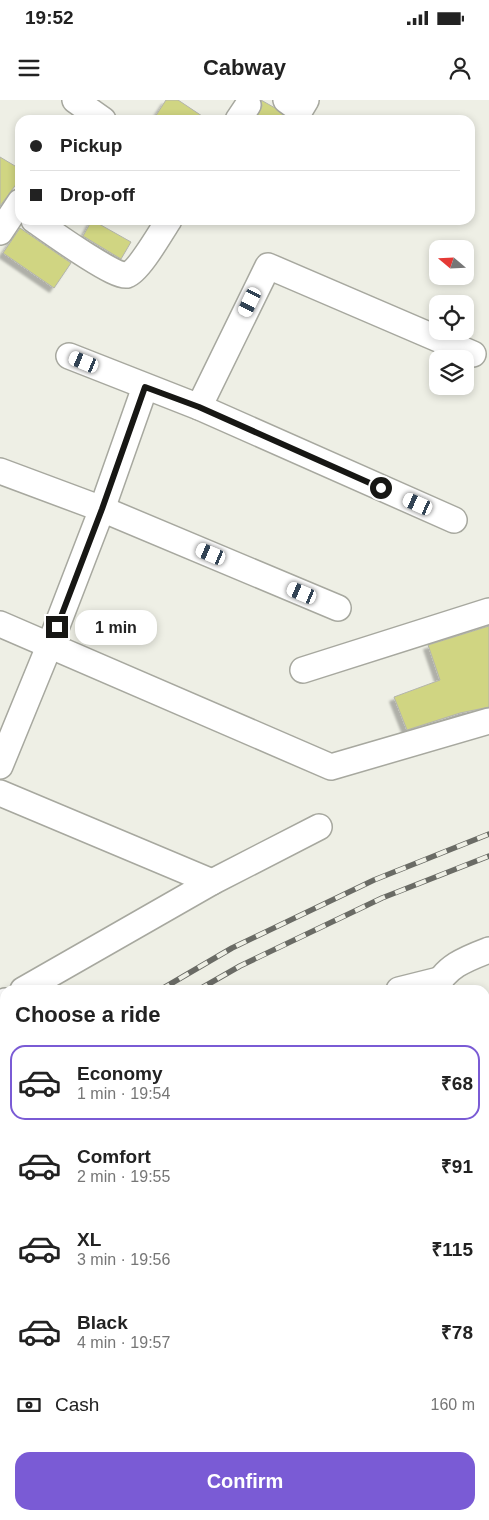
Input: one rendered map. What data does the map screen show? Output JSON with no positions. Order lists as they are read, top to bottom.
{
  "north": "left",
  "page": {
    "status": "19:52",
    "header": "Cabway",
    "banner": ["Pickup", "Drop-off"],
    "bubble": "1 min",
    "heading": "Choose a ride",
    "list": [
      {
        "name": "Economy",
        "note": "1 min · 19:54",
        "value": "₹68"
      },
      {
        "name": "Comfort",
        "note": "2 min · 19:55",
        "value": "₹91"
      },
      {
        "name": "XL",
        "note": "3 min · 19:56",
        "value": "₹115"
      },
      {
        "name": "Black",
        "note": "4 min · 19:57",
        "value": "₹78"
      }
    ],
    "pay": ["Cash", "160 m"],
    "buttons": "Confirm"
  }
}
